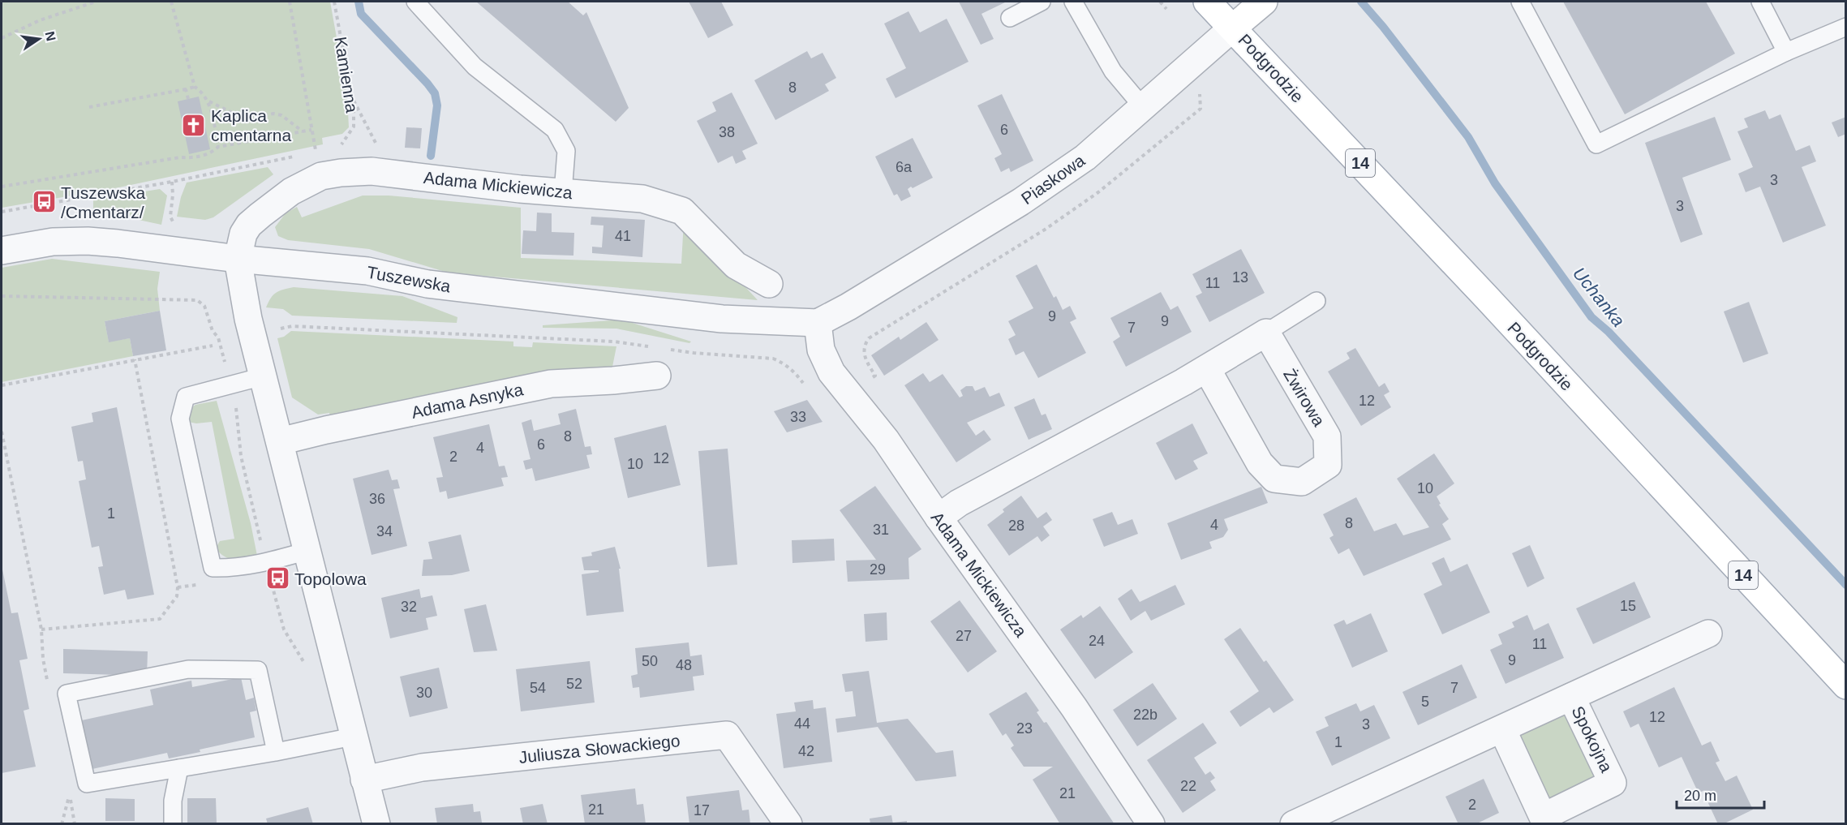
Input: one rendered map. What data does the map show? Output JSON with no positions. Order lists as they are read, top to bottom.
{
  "streets": {
    "main road": ["Podgrodzie", "14", "Piaskowa"],
    "street": [
      "Adama Mickiewicza",
      "Tuszewska",
      "Żwirowa",
      "Adama Asnyka",
      "Spokojna",
      "Juliusza Słowackiego"
    ],
    "path": ["Kamienna"]
  },
  "crossings": [
    ["Podgrodzie", "14"],
    ["Podgrodzie", "Piaskowa"],
    ["Kamienna", "Adama Mickiewicza"],
    ["14", "Piaskowa"],
    ["Piaskowa", "Adama Mickiewicza"],
    ["Piaskowa", "Tuszewska"],
    ["Adama Mickiewicza", "Tuszewska"]
  ],
  "water": ["Uchanka"],
  "places": {
    "church": ["Kaplica cmentarna"],
    "bus stop": ["Tuszewska /Cmentarz/", "Topolowa"]
  },
  "house_numbers": [
    "8",
    "6",
    "38",
    "6a",
    "3",
    "3",
    "41",
    "13",
    "11",
    "9",
    "9",
    "7",
    "12",
    "33",
    "8",
    "6",
    "4",
    "2",
    "12",
    "10",
    "10",
    "36",
    "1",
    "8",
    "4",
    "28",
    "31",
    "34",
    "29",
    "15",
    "32",
    "27",
    "24",
    "11",
    "9",
    "50",
    "48",
    "52",
    "54",
    "7",
    "30",
    "5",
    "22b",
    "12",
    "44",
    "3",
    "23",
    "1",
    "42",
    "22",
    "21",
    "2",
    "21",
    "17"
  ],
  "scale_bar": "20 m",
  "north": "right"
}
